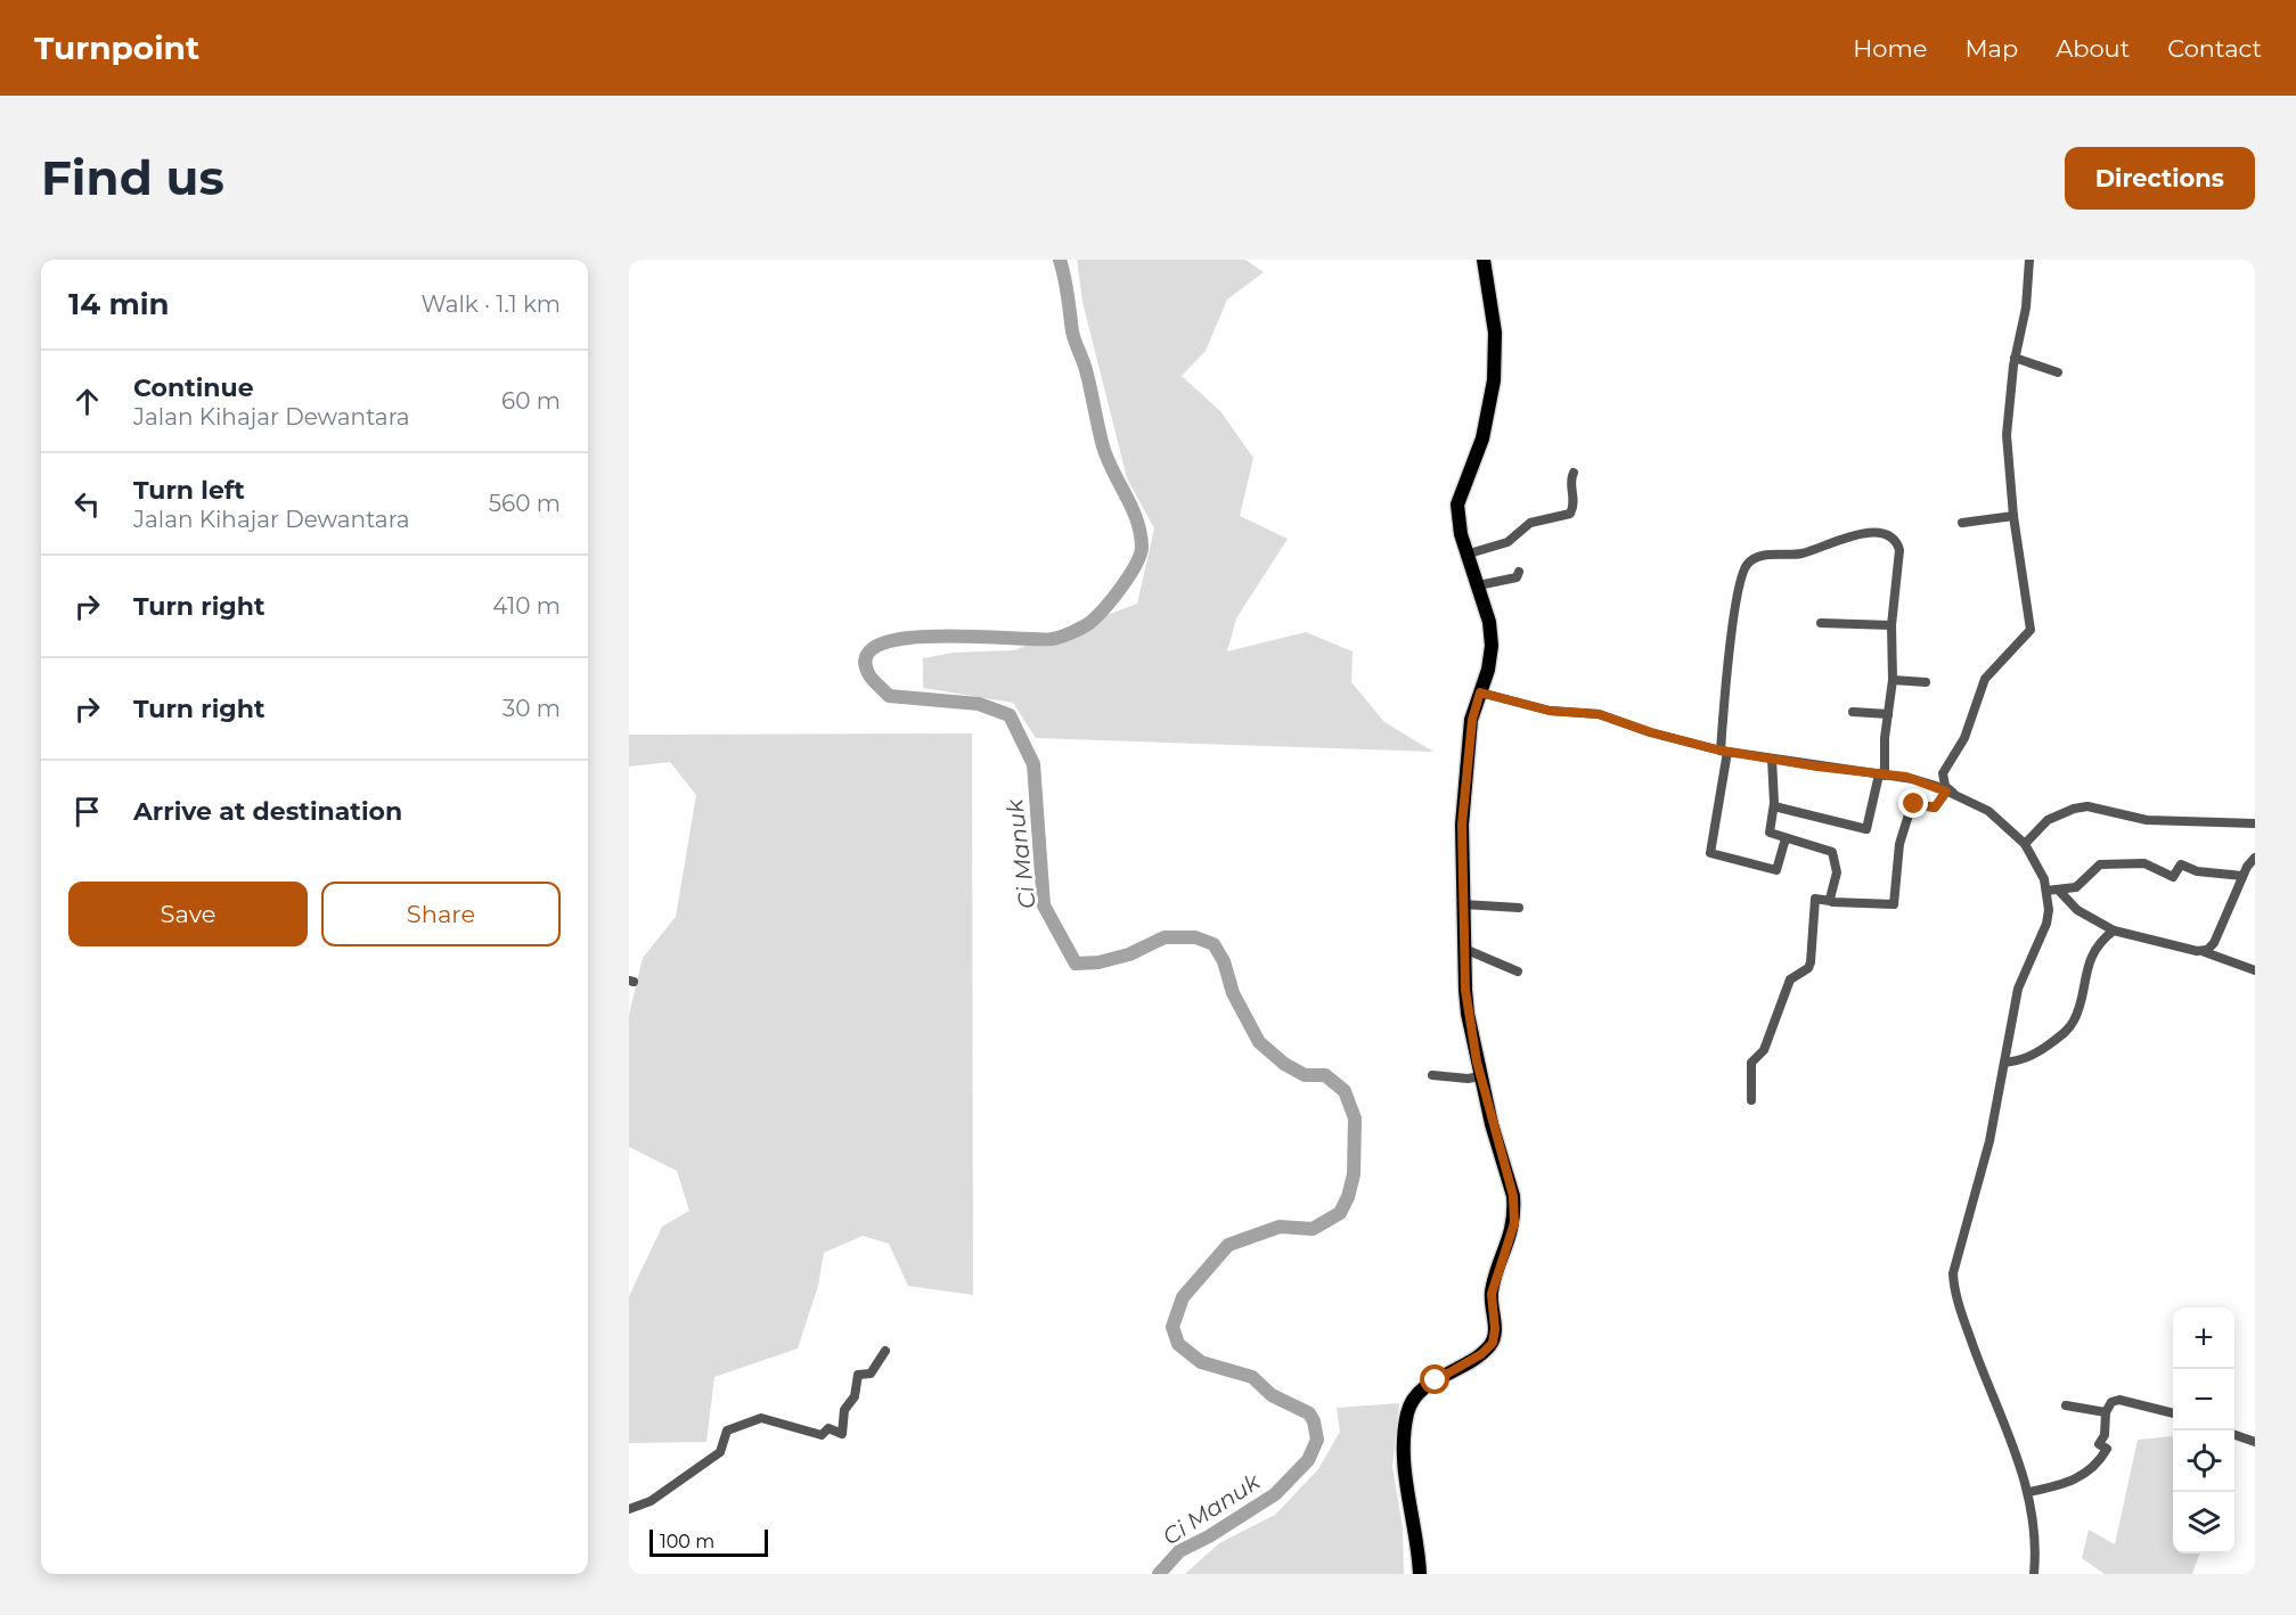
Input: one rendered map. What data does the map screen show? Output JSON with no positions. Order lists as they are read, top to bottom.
{
  "water": ["Ci Manuk"],
  "scale_bar": "100 m",
  "page": {
    "header": "Turnpoint",
    "nav": [
      "Home",
      "Map",
      "About",
      "Contact"
    ],
    "buttons": [
      "Directions",
      ["Save", "Share"]
    ],
    "title": "Find us",
    "heading": ["14 min", "Walk · 1.1 km"],
    "list": [
      ["Continue", "Jalan Kihajar Dewantara", "60 m"],
      ["Turn left", "Jalan Kihajar Dewantara", "560 m"],
      ["Turn right", "410 m"],
      ["Turn right", "30 m"],
      "Arrive at destination"
    ],
    "map_buttons": ["+", "−"],
    "scale": "100 m"
  }
}
